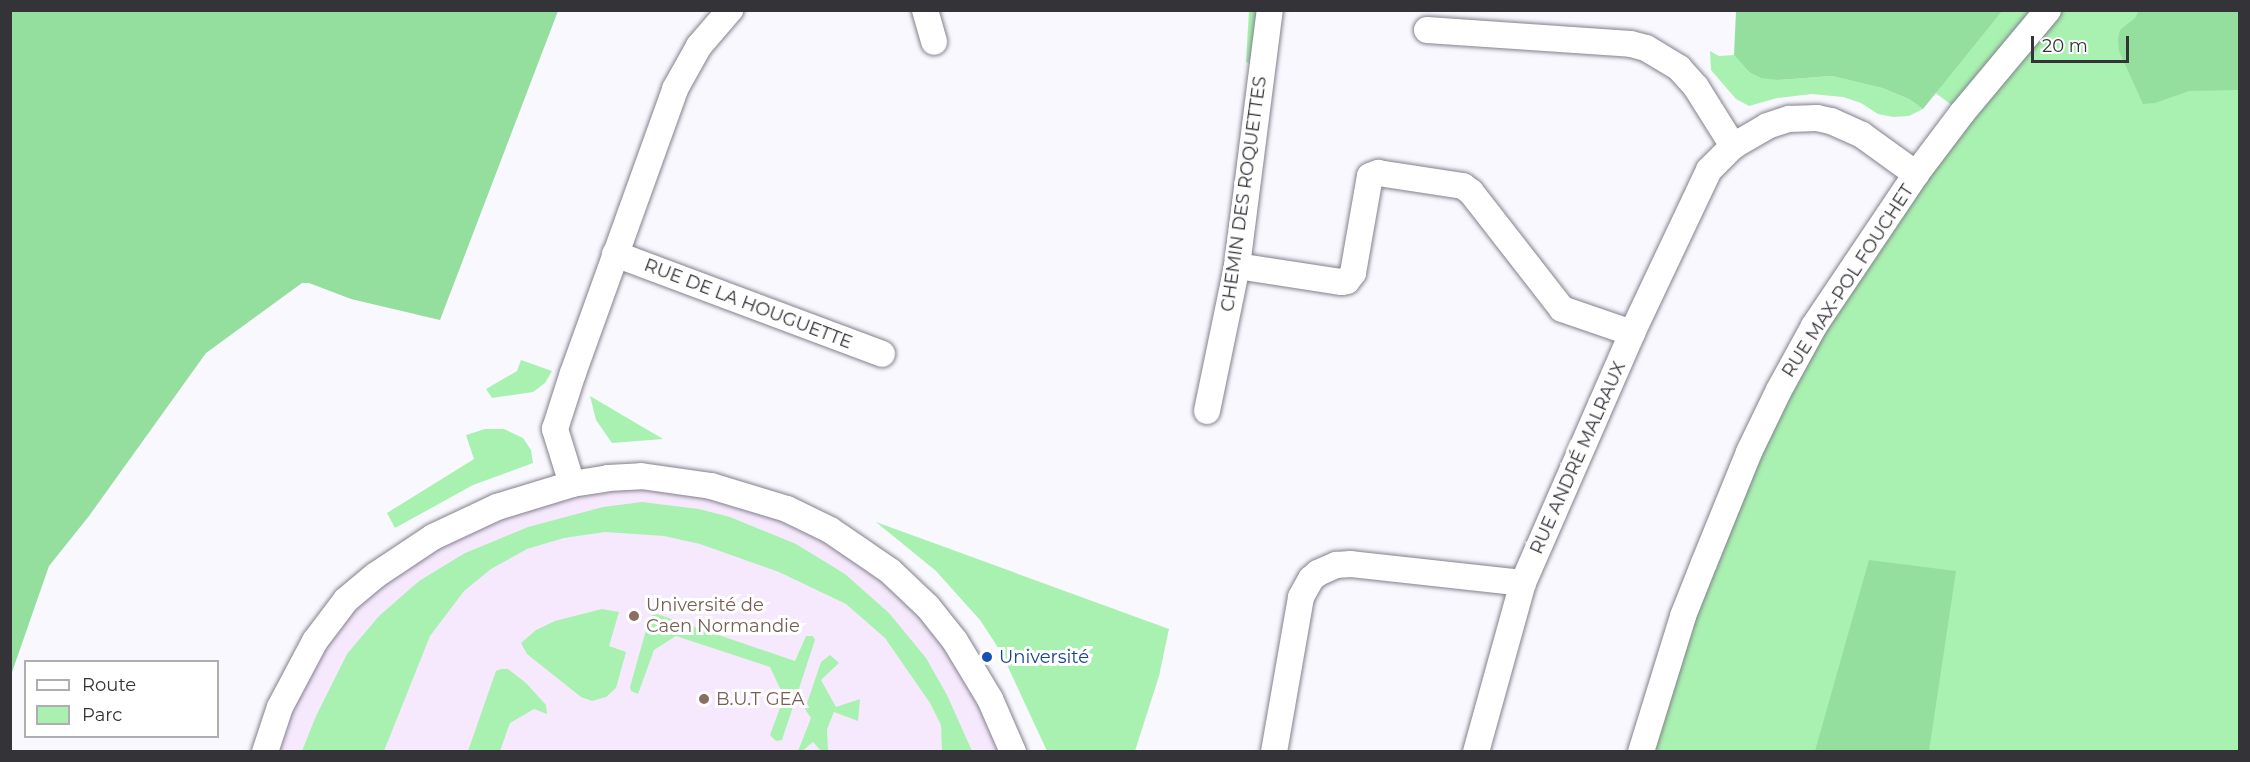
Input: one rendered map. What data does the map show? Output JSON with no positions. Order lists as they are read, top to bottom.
{
  "streets": {
    "street": [
      "CHEMIN DES ROQUETTES",
      "RUE MAX-POL FOUCHET",
      "RUE DE LA HOUGUETTE",
      "RUE ANDRÉ MALRAUX"
    ]
  },
  "crossings": [
    ["RUE MAX-POL FOUCHET", "RUE ANDRÉ MALRAUX"]
  ],
  "places": ["Université de Caen Normandie", "Université", "B.U.T GEA"],
  "legend": ["Route", "Parc"],
  "scale_bar": "20 m"
}
